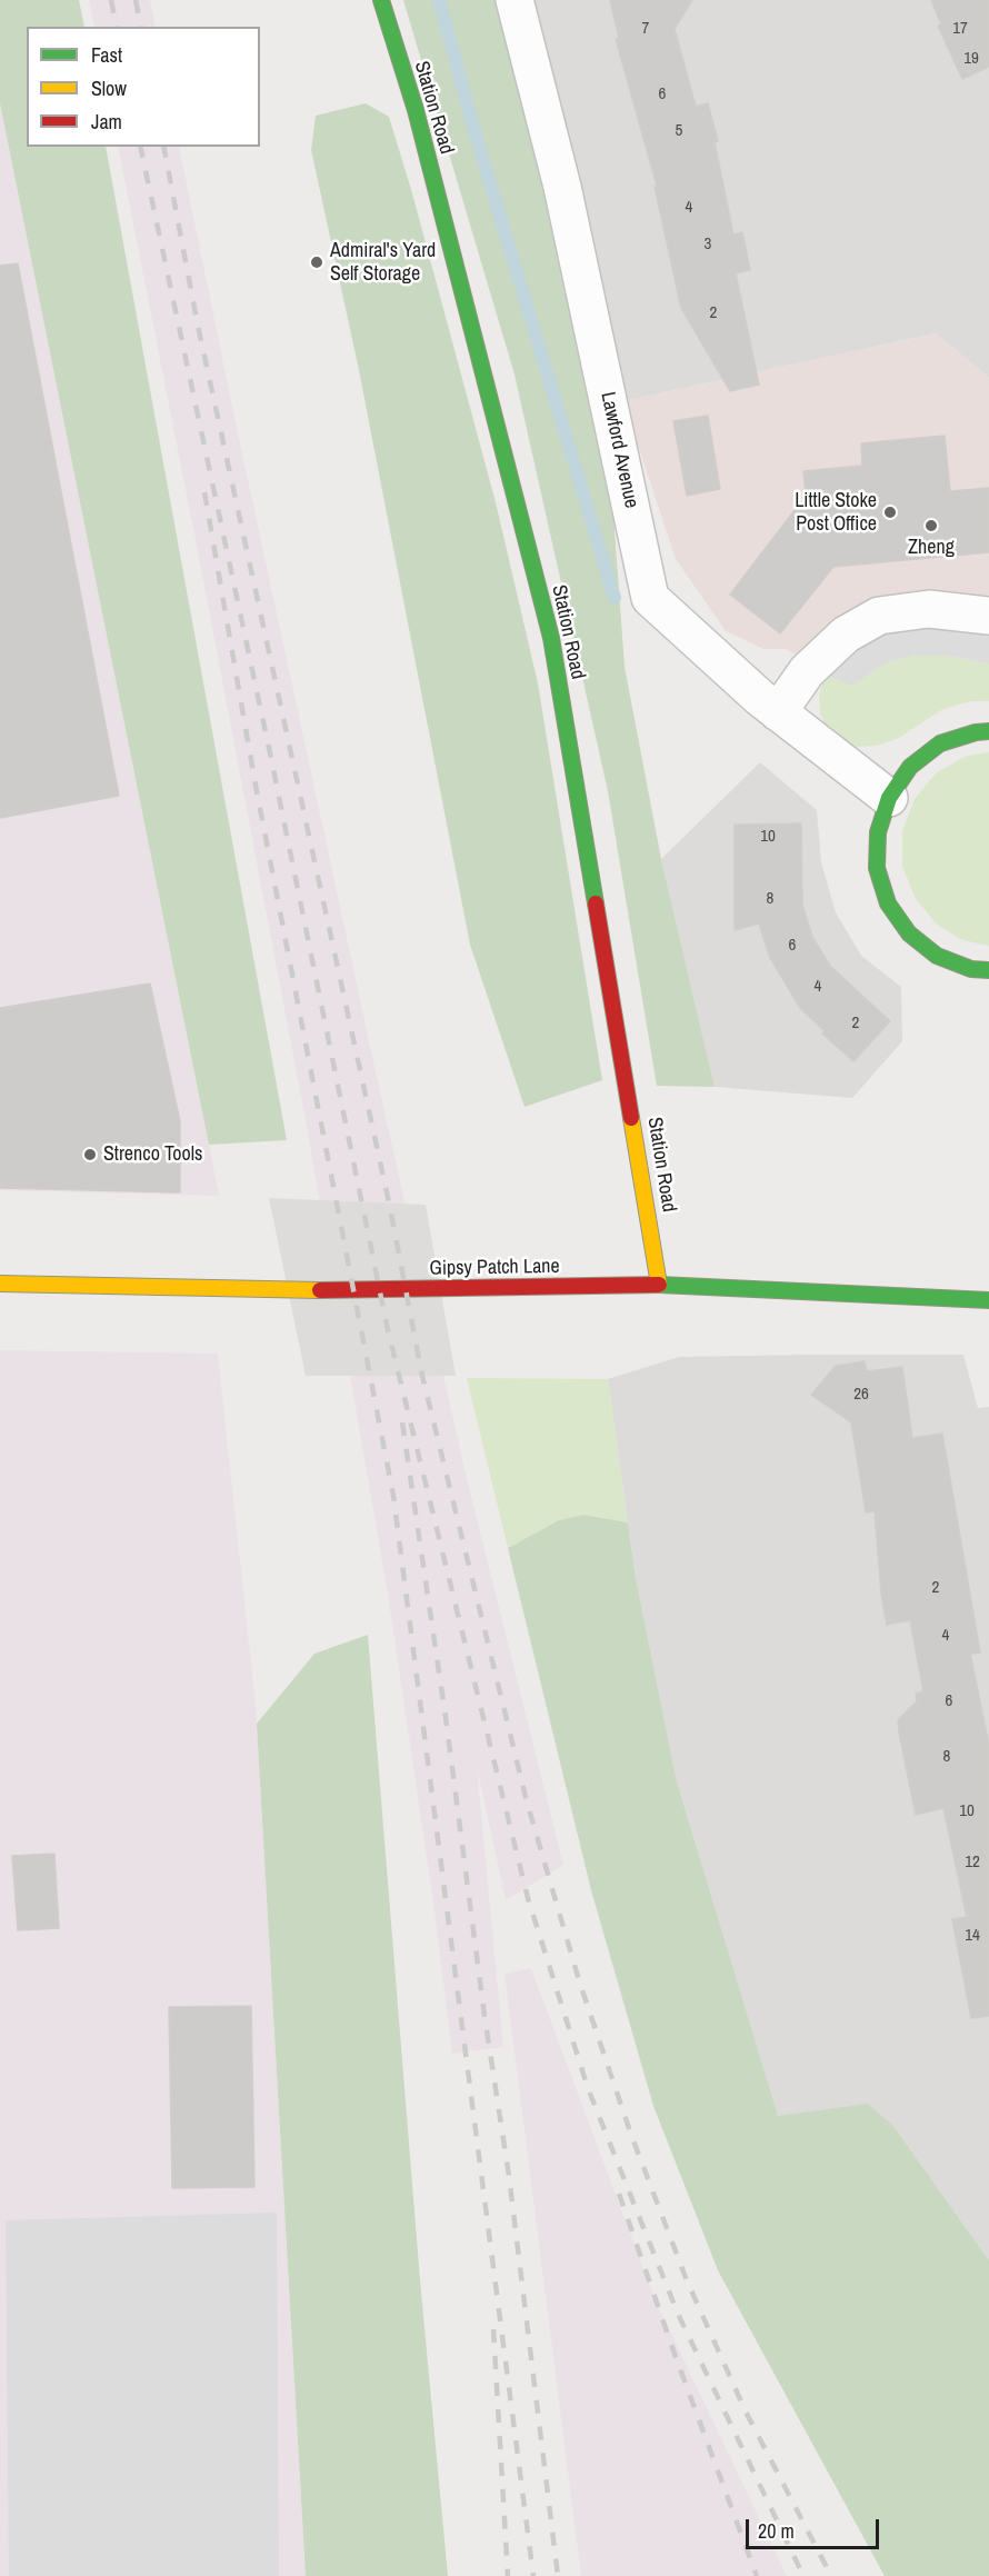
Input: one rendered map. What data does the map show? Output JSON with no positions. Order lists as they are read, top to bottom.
{
  "streets": {
    "street": ["Station Road", "Lawford Avenue", "Gipsy Patch Lane"]
  },
  "crossings": [
    ["Station Road", "Gipsy Patch Lane"]
  ],
  "places": [
    "Admiral's Yard Self Storage",
    "Little Stoke Post Office",
    "Zheng",
    "Strenco Tools"
  ],
  "house_numbers": [
    "7",
    "17",
    "19",
    "6",
    "5",
    "4",
    "3",
    "2",
    "10",
    "8",
    "6",
    "4",
    "2",
    "26",
    "2",
    "4",
    "6",
    "8",
    "10",
    "12",
    "14"
  ],
  "legend": ["Fast", "Slow", "Jam"],
  "scale_bar": "20 m"
}
